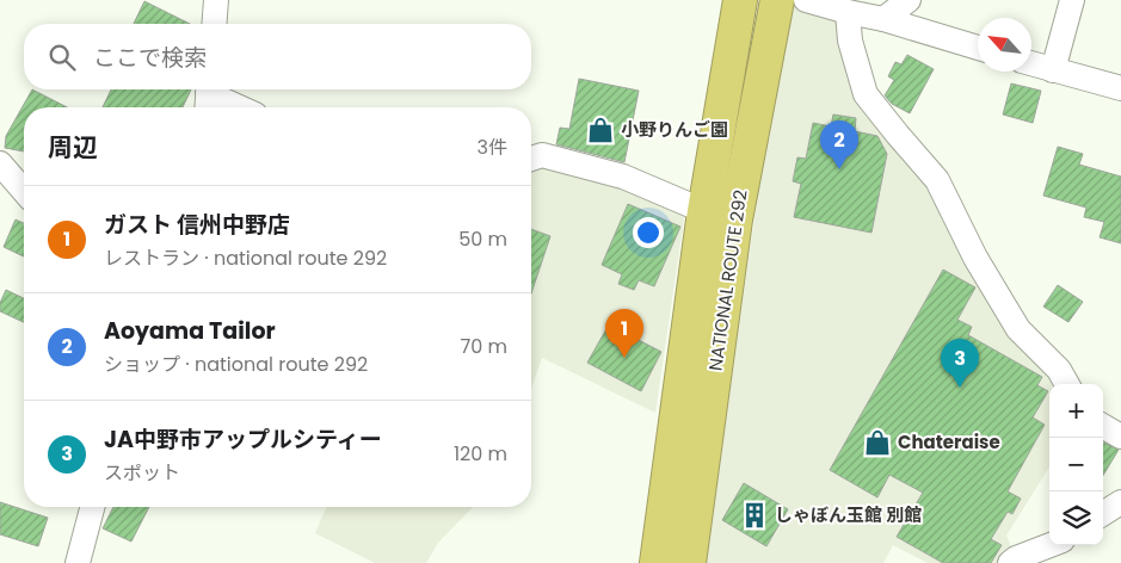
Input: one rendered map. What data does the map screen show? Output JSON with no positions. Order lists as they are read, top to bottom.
{
  "streets": {
    "highway": ["NATIONAL ROUTE 292"]
  },
  "places": {
    "shop": ["小野りんご園", "Chateraise"],
    "building": ["しゃぼん玉館 別館"]
  },
  "north": "top left",
  "page": {
    "search": "ここで検索",
    "heading": ["周辺", "3件"],
    "pins": ["2", "1", "3"],
    "list": [
      {
        "mark": "1",
        "name": "ガスト 信州中野店",
        "note": "レストラン · national route 292",
        "value": "50 m"
      },
      {
        "mark": "2",
        "name": "Aoyama Tailor",
        "note": "ショップ · national route 292",
        "value": "70 m"
      },
      {
        "mark": "3",
        "name": "JA中野市アップルシティー",
        "note": "スポット",
        "value": "120 m"
      }
    ],
    "map_buttons": ["+", "−"]
  }
}
